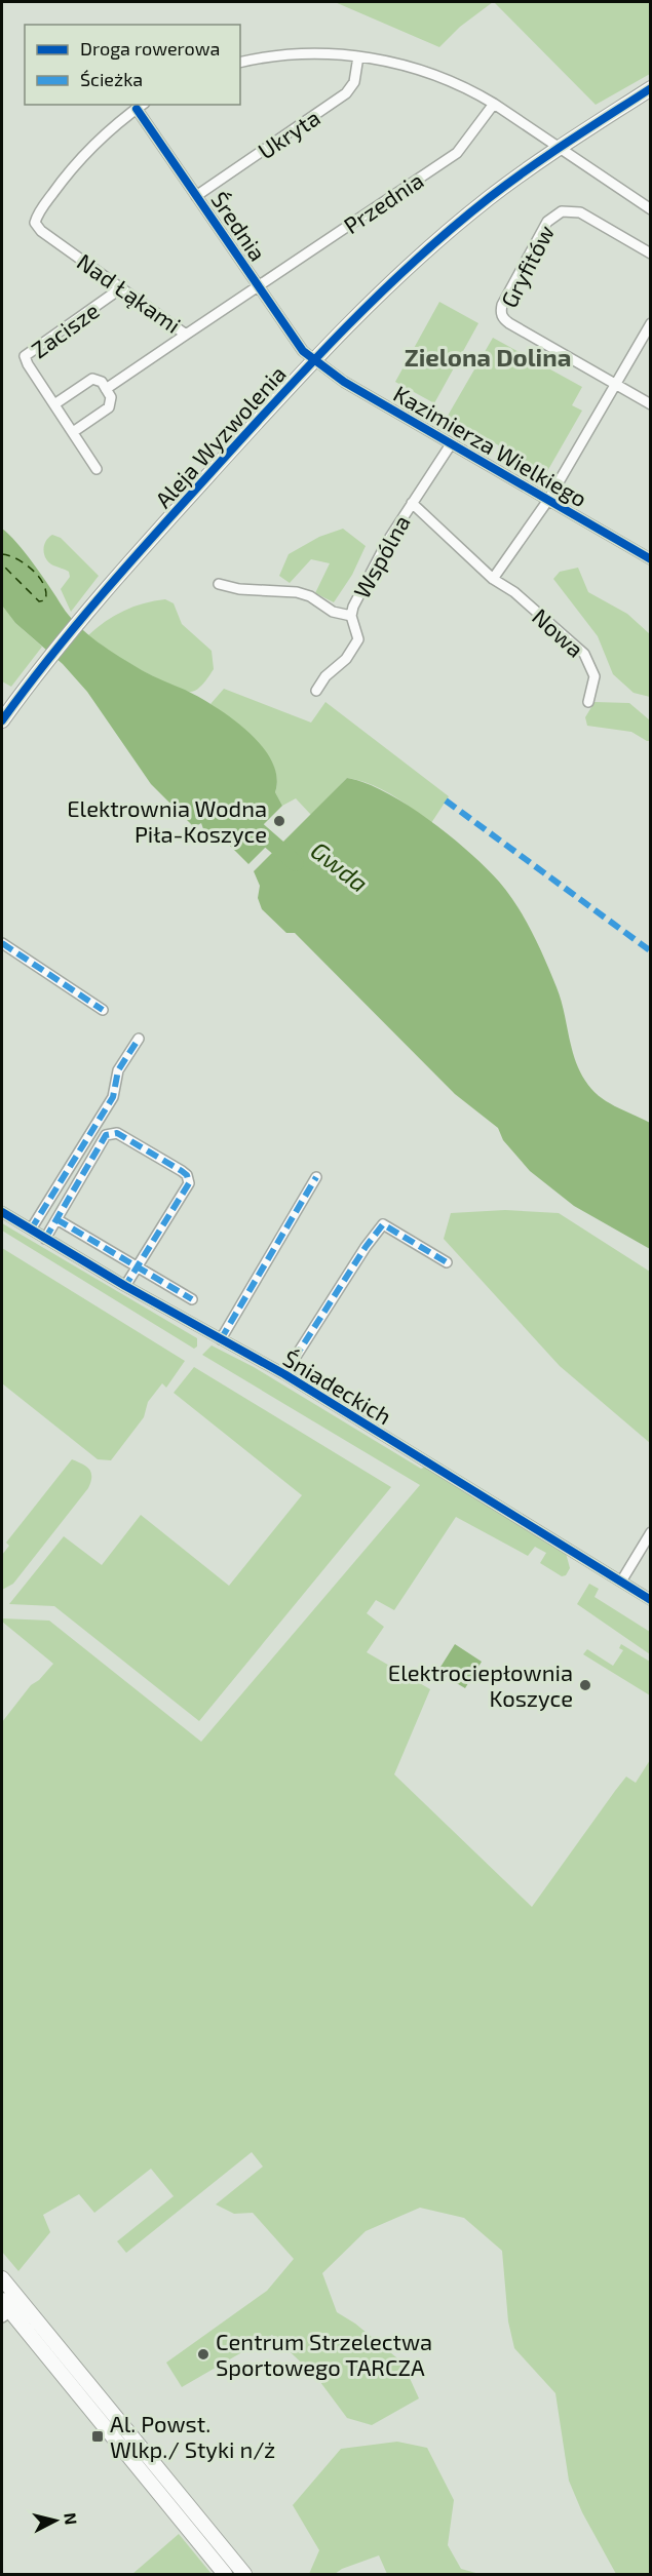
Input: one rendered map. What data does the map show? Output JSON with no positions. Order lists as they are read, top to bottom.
{
  "streets": {
    "street": [
      "Ukryta",
      "Przednia",
      "Średnia",
      "Gryfitów",
      "Nad Łąkami",
      "Zacisze",
      "Aleja Wyzwolenia",
      "Kazimierza Wielkiego",
      "Wspólna",
      "Nowa",
      "Śniadeckich"
    ]
  },
  "crossings": [
    ["Ukryta", "Średnia"],
    ["Przednia", "Średnia"],
    ["Przednia", "Nad Łąkami"],
    ["Średnia", "Nad Łąkami"],
    ["Średnia", "Aleja Wyzwolenia"],
    ["Średnia", "Kazimierza Wielkiego"],
    ["Nad Łąkami", "Zacisze"],
    ["Aleja Wyzwolenia", "Kazimierza Wielkiego"],
    ["Kazimierza Wielkiego", "Wspólna"],
    ["Wspólna", "Nowa"]
  ],
  "districts": ["Zielona Dolina"],
  "water": ["Gwda"],
  "places": {
    "other": ["Elektrownia Wodna Piła-Koszyce", "Elektrociepłownia Koszyce", "Centrum Strzelectwa Sportowego TARCZA"],
    "transit": ["Al. Powst. Wlkp./ Styki n/ż"]
  },
  "legend": ["Droga rowerowa", "Ścieżka"],
  "north": "right"
}
